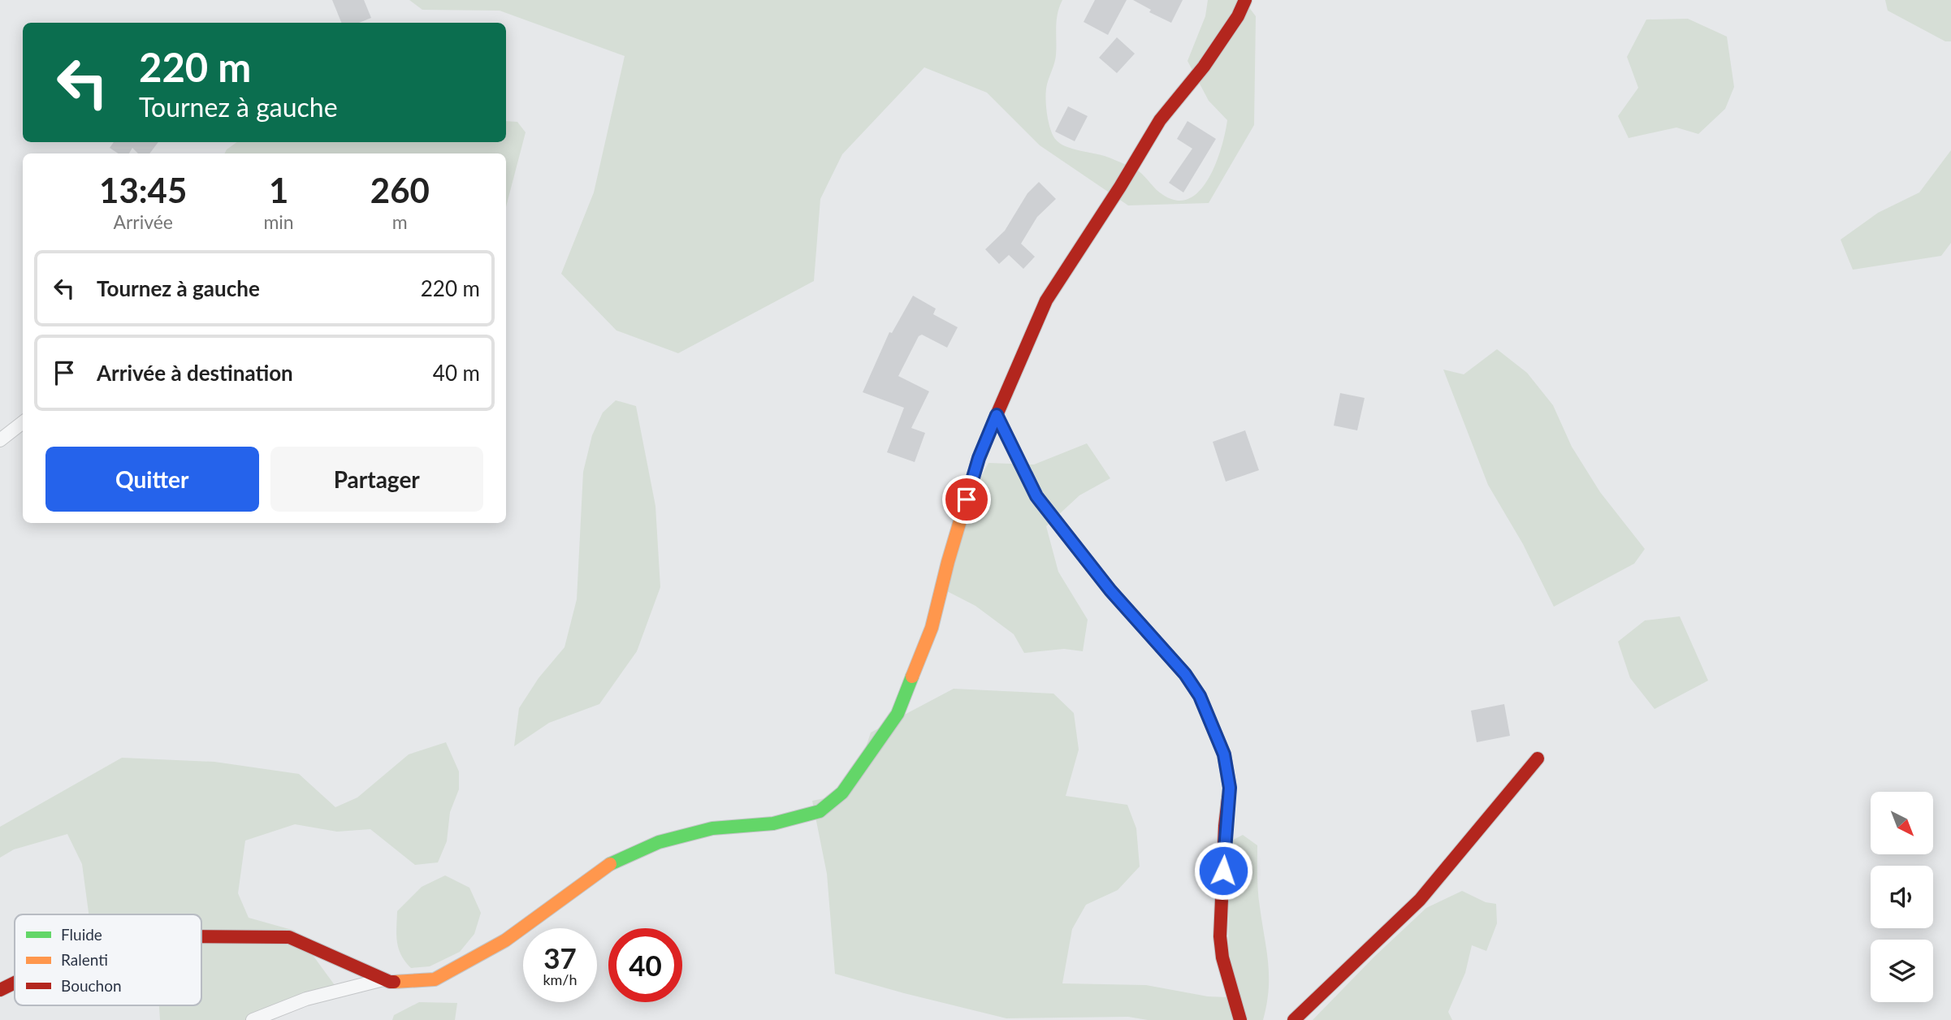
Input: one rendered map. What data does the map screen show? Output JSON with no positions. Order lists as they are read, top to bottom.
{
  "legend": ["Fluide", "Ralenti", "Bouchon"],
  "north": "bottom right",
  "page": {
    "turn": ["220 m", "Tournez à gauche"],
    "eta": [
      "13:45",
      "Arrivée",
      "1",
      "min",
      "260",
      "m"
    ],
    "list": [
      {
        "name": "Tournez à gauche",
        "value": "220 m"
      },
      {
        "name": "Arrivée à destination",
        "value": "40 m"
      }
    ],
    "buttons": ["Quitter", "Partager"],
    "speed": "37 km/h",
    "limit": "40"
  }
}
